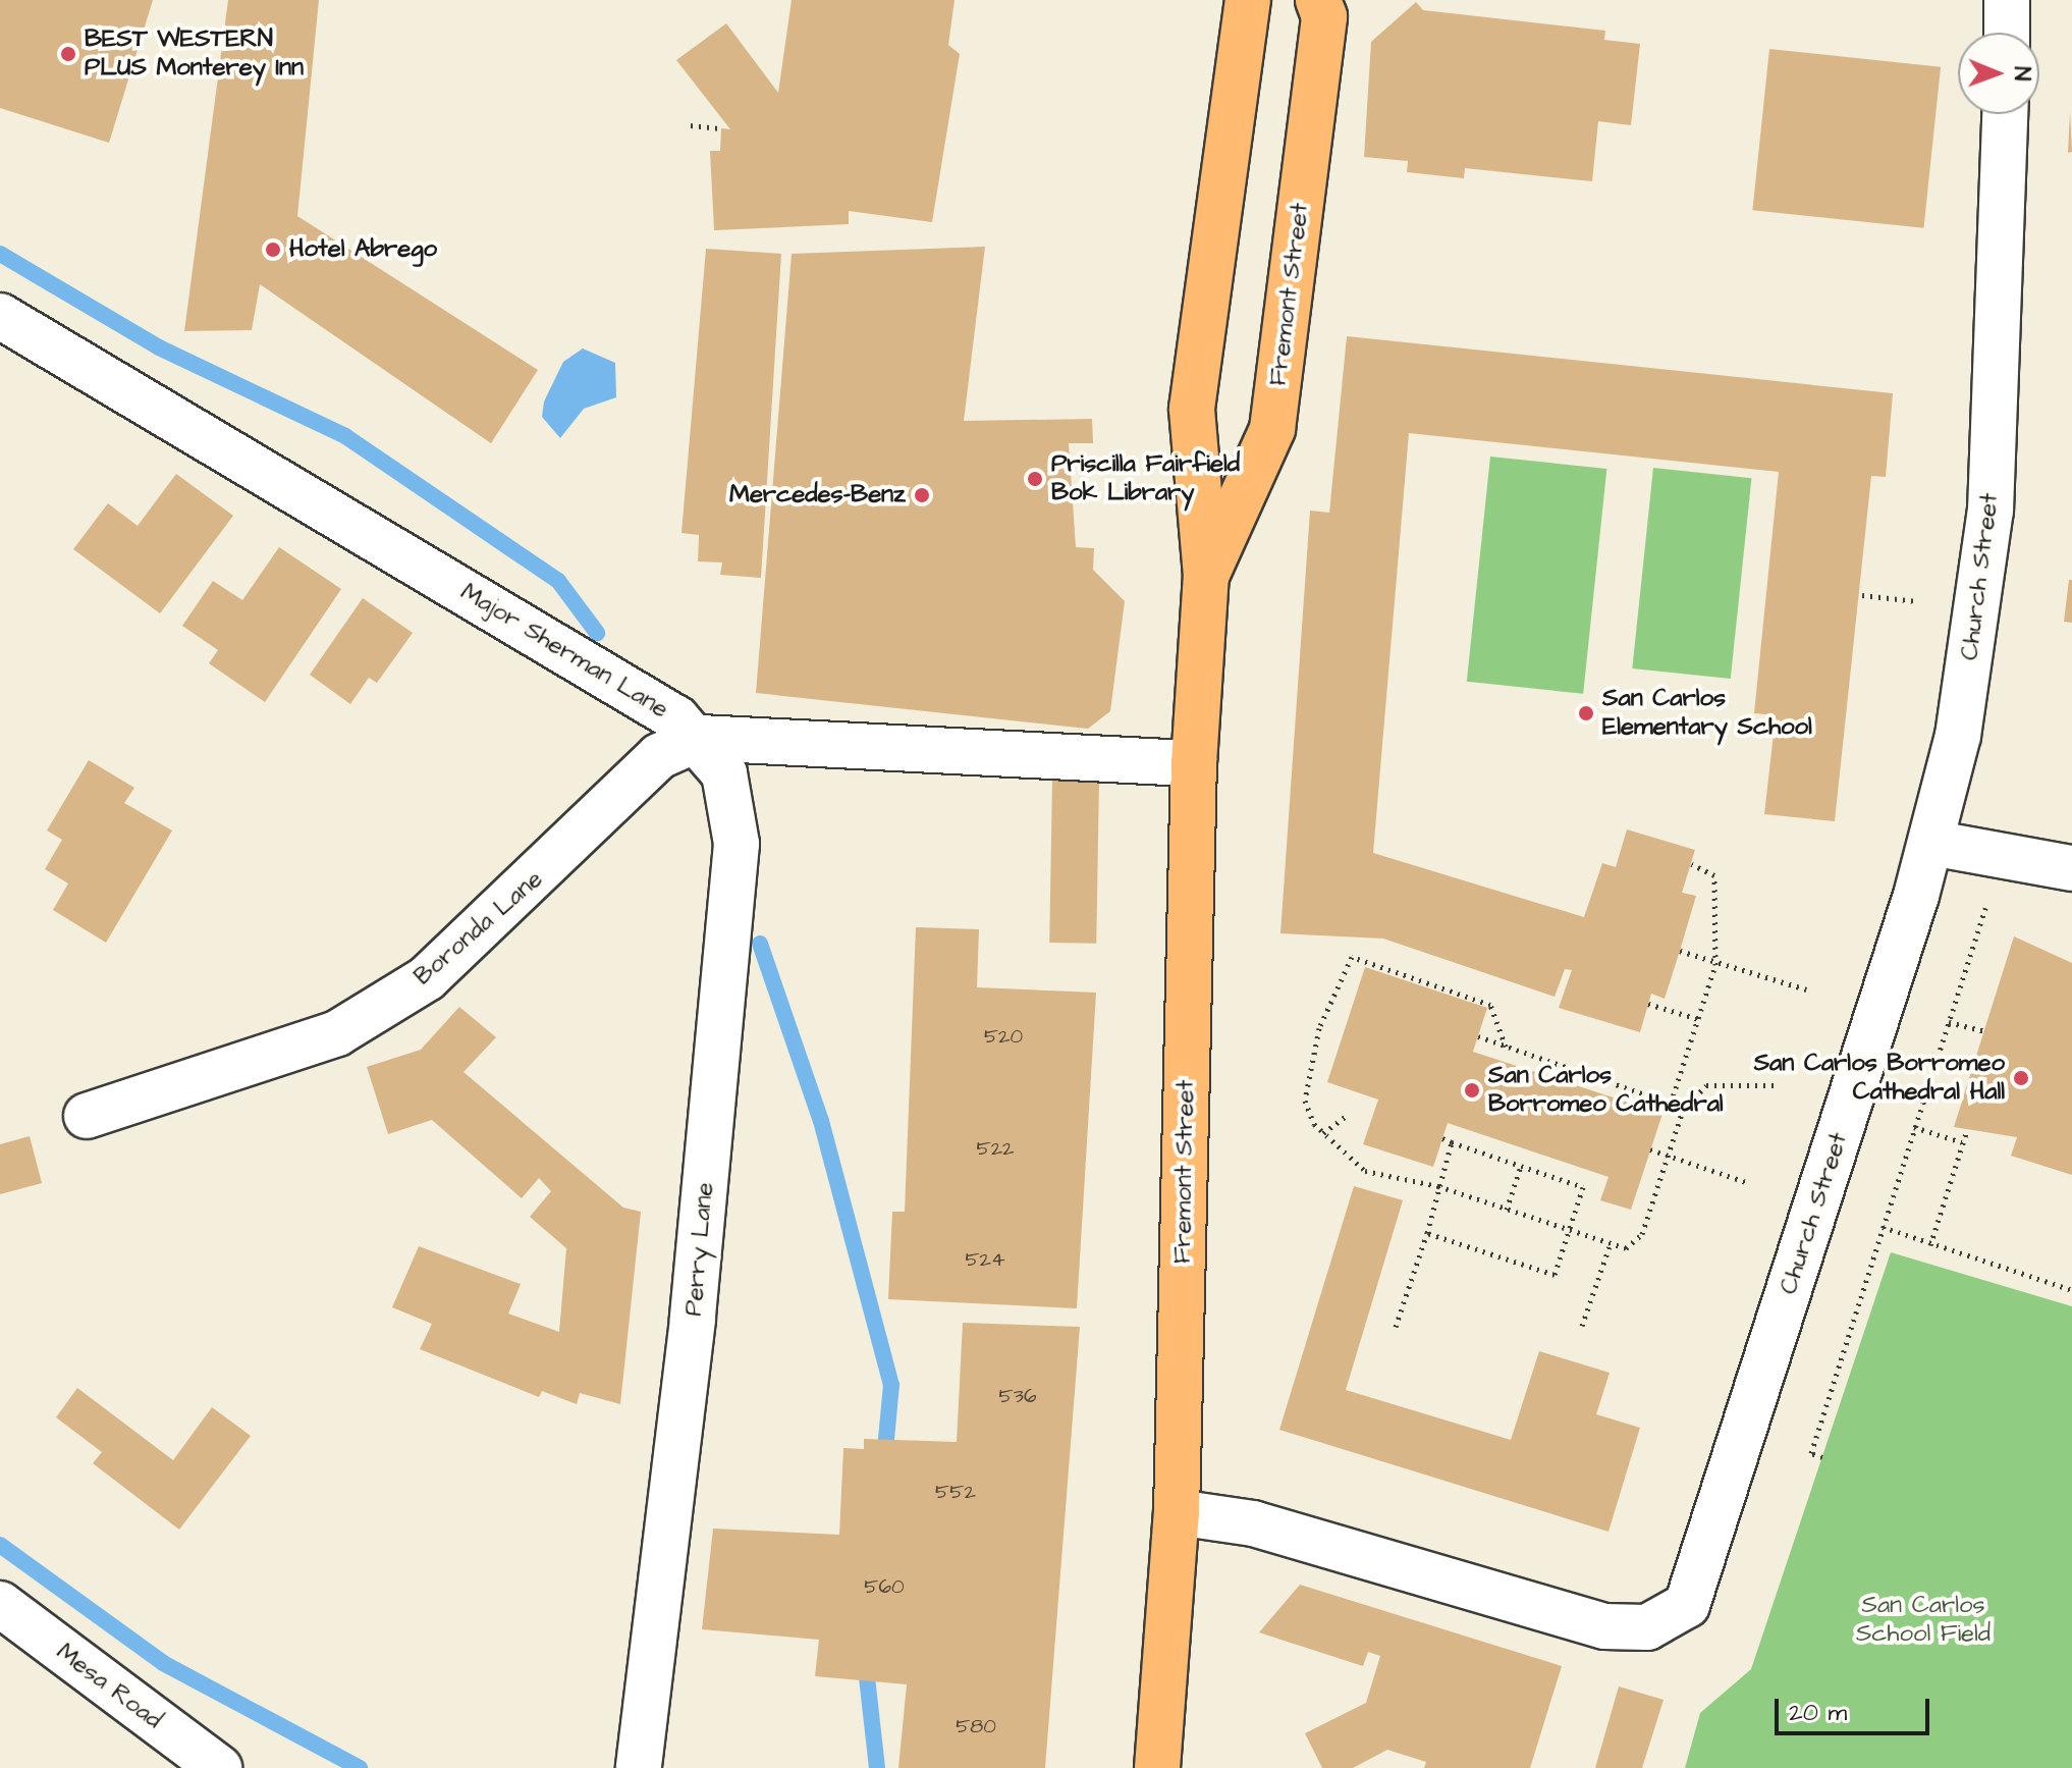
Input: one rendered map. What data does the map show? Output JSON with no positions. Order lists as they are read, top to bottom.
{
  "streets": {
    "main road": ["Fremont Street"],
    "street": [
      "Church Street",
      "Major Sherman Lane",
      "Boronda Lane",
      "Perry Lane",
      "Mesa Road"
    ]
  },
  "crossings": [
    ["Fremont Street", "Church Street"],
    ["Fremont Street", "Major Sherman Lane"],
    ["Major Sherman Lane", "Boronda Lane"],
    ["Major Sherman Lane", "Perry Lane"],
    ["Boronda Lane", "Perry Lane"]
  ],
  "parks": ["San Carlos School Field"],
  "places": [
    "BEST WESTERN PLUS Monterey Inn",
    "Hotel Abrego",
    "Priscilla Fairfield Bok Library",
    "Mercedes-Benz",
    "San Carlos Elementary School",
    "San Carlos Borromeo Cathedral Hall",
    "San Carlos Borromeo Cathedral"
  ],
  "house_numbers": [
    "520",
    "522",
    "524",
    "536",
    "552",
    "560",
    "580"
  ],
  "scale_bar": "20 m",
  "north": "right"
}
